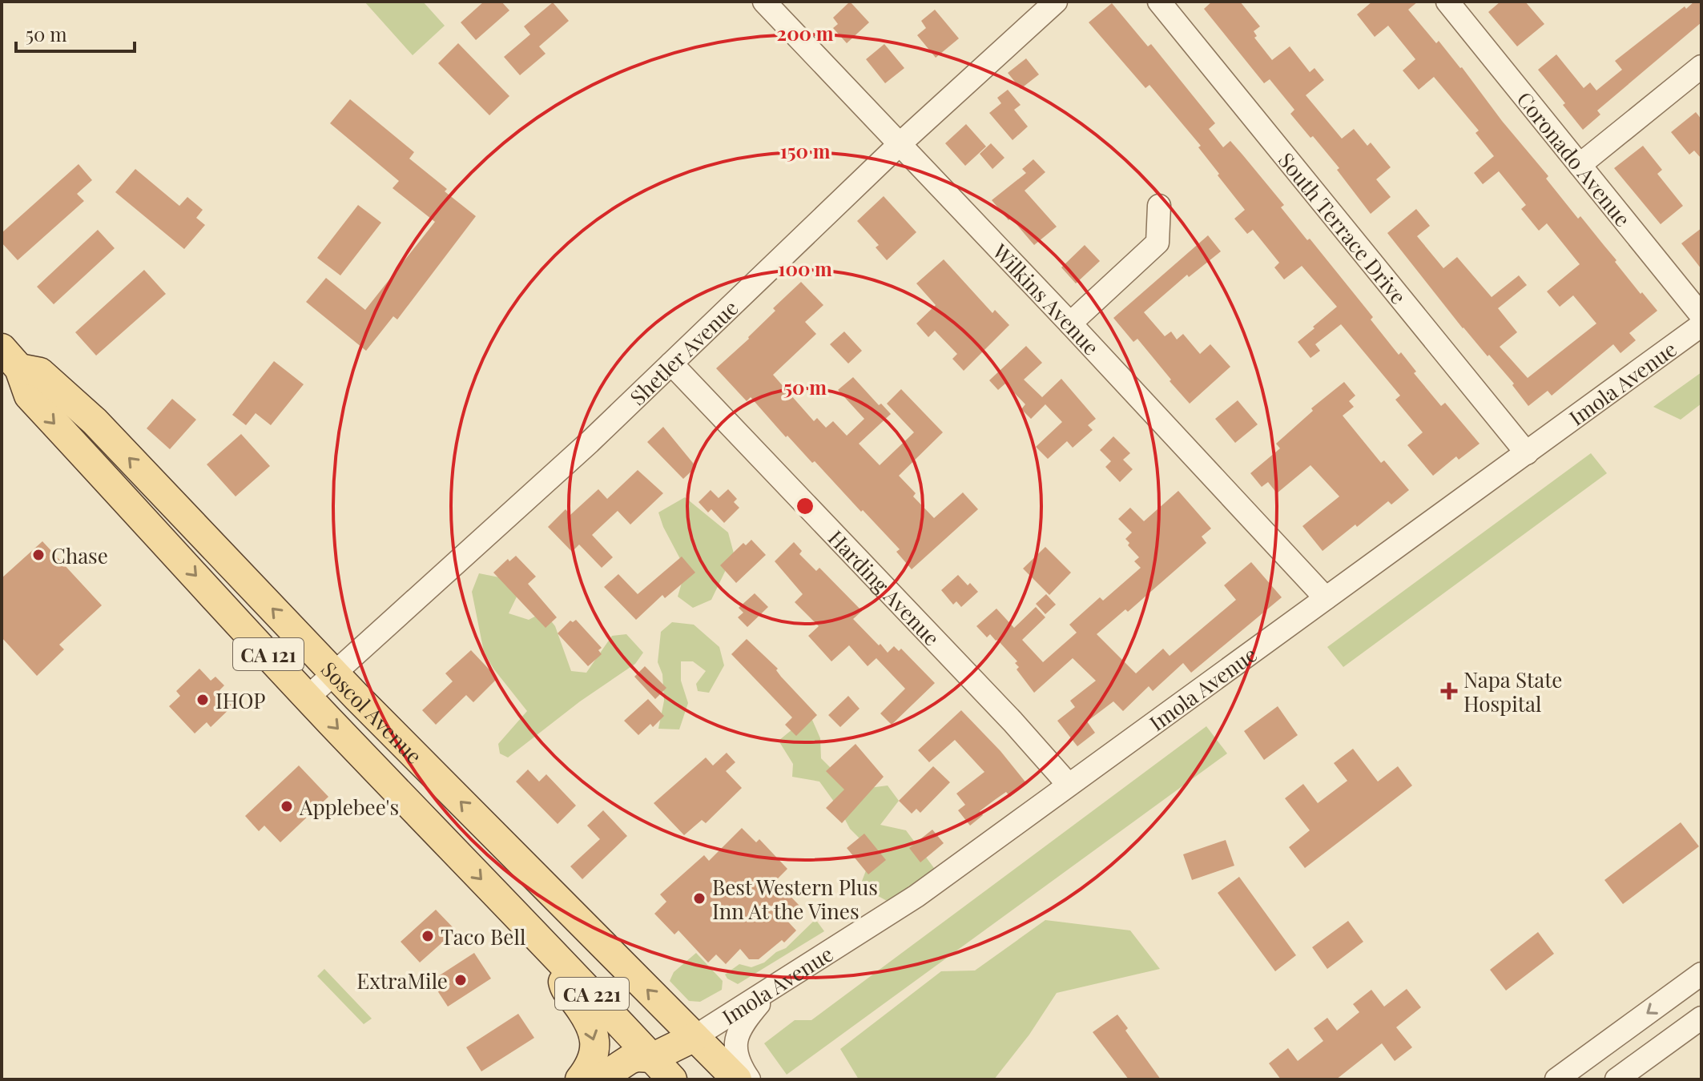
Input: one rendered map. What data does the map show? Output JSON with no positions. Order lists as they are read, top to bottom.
{
  "streets": {
    "main road": ["CA 121", "Soscol Avenue", "CA 221"],
    "street": [
      "Coronado Avenue",
      "South Terrace Drive",
      "Wilkins Avenue",
      "Shetler Avenue",
      "Imola Avenue",
      "Harding Avenue"
    ]
  },
  "crossings": [
    ["South Terrace Drive", "Imola Avenue"],
    ["Wilkins Avenue", "Shetler Avenue"],
    ["Wilkins Avenue", "Imola Avenue"],
    ["Shetler Avenue", "Harding Avenue"],
    ["Shetler Avenue", "Soscol Avenue"],
    ["Imola Avenue", "Harding Avenue"],
    ["Imola Avenue", "Soscol Avenue"],
    ["Soscol Avenue", "CA 221"]
  ],
  "places": {
    "other": [
      "Chase",
      "IHOP",
      "Applebee's",
      "Best Western Plus Inn At the Vines",
      "Taco Bell",
      "ExtraMile"
    ],
    "health": ["Napa State Hospital"]
  },
  "scale_bar": "50 m",
  "rings": [
    "200 m",
    "150 m",
    "100 m",
    "50 m"
  ]
}
